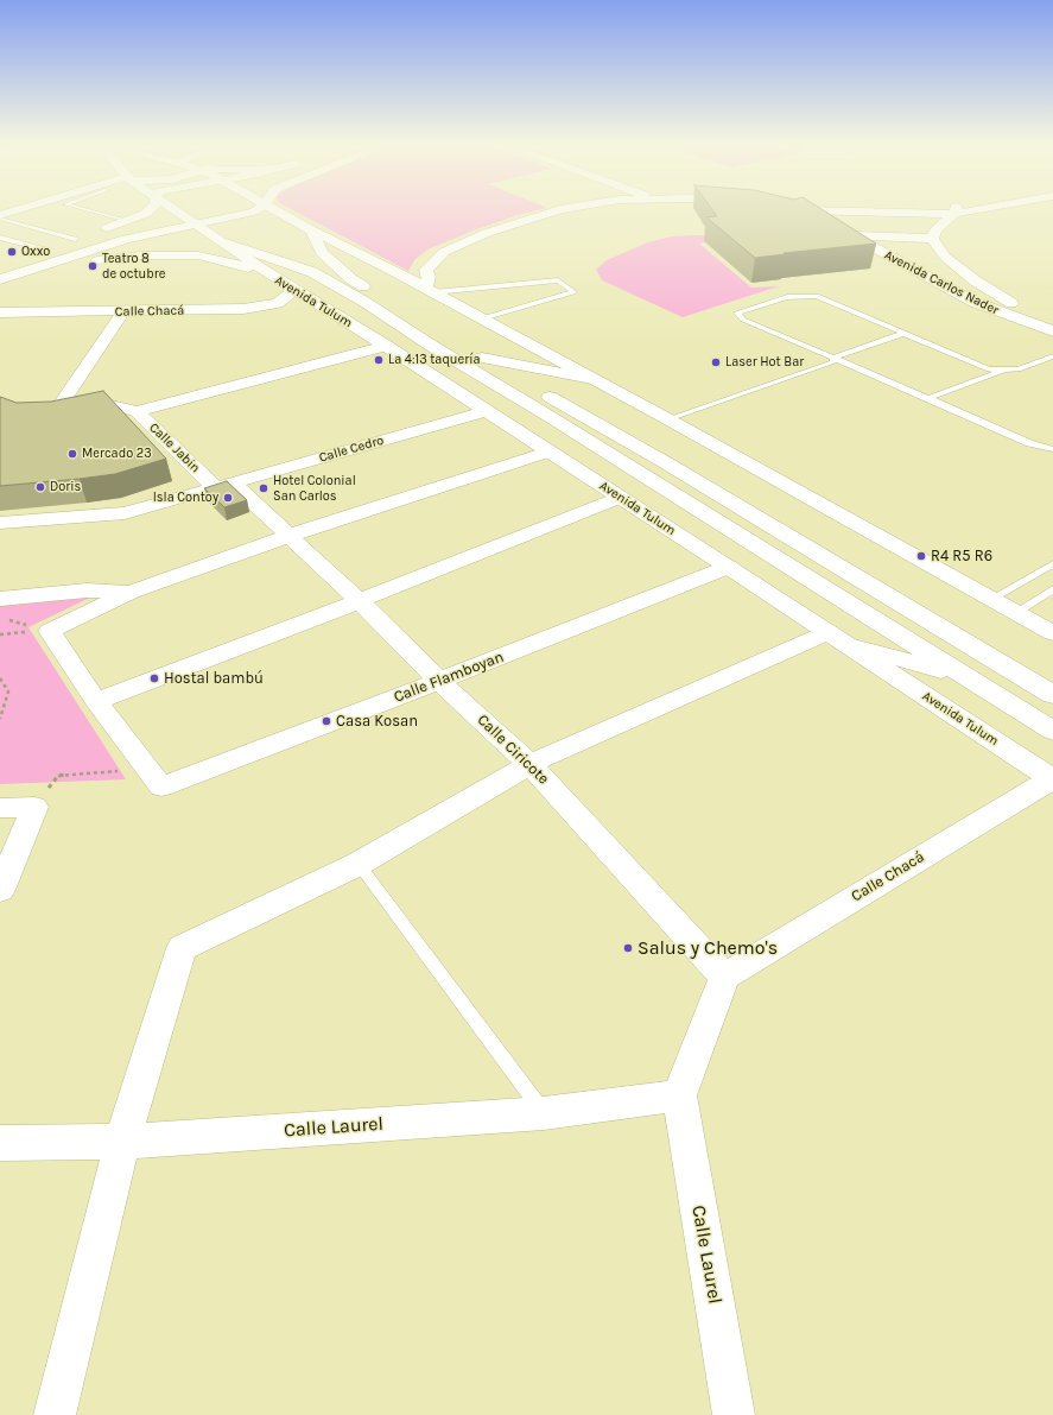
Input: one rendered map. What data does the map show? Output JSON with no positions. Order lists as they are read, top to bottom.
{
  "streets": {
    "main road": ["Avenida Carlos Nader", "Avenida Tulum"],
    "street": [
      "Calle Chacá",
      "Calle Jabin",
      "Calle Cedro",
      "Calle Flamboyan",
      "Calle Ciricote",
      "Calle Laurel"
    ]
  },
  "crossings": [
    ["Avenida Tulum", "Calle Chacá"],
    ["Avenida Tulum", "Calle Cedro"],
    ["Avenida Tulum", "Calle Flamboyan"],
    ["Calle Chacá", "Calle Ciricote"],
    ["Calle Jabin", "Calle Cedro"],
    ["Calle Jabin", "Calle Ciricote"],
    ["Calle Cedro", "Calle Ciricote"],
    ["Calle Flamboyan", "Calle Ciricote"]
  ],
  "places": [
    "Oxxo",
    "Teatro 8 de octubre",
    "La 4:13 taquería",
    "Laser Hot Bar",
    "Mercado 23",
    "Doris",
    "Hotel Colonial San Carlos",
    "Isla Contoy",
    "R4 R5 R6",
    "Hostal bambú",
    "Casa Kosan",
    "Salus y Chemo's"
  ]
}
